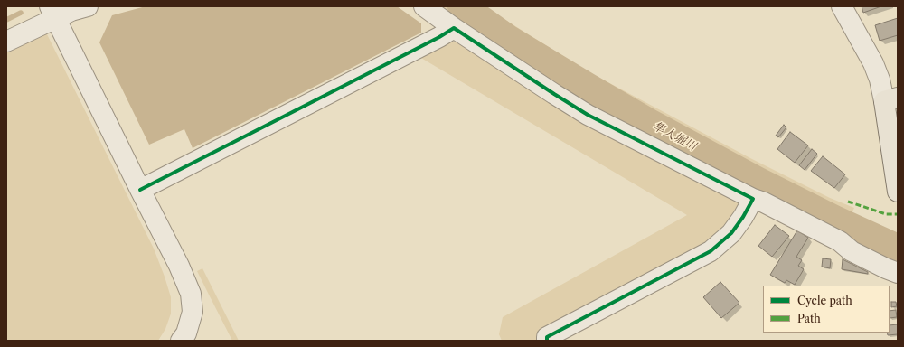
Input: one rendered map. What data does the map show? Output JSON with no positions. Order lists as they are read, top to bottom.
{
  "water": ["隼人堀川"],
  "legend": ["Cycle path", "Path"]
}
